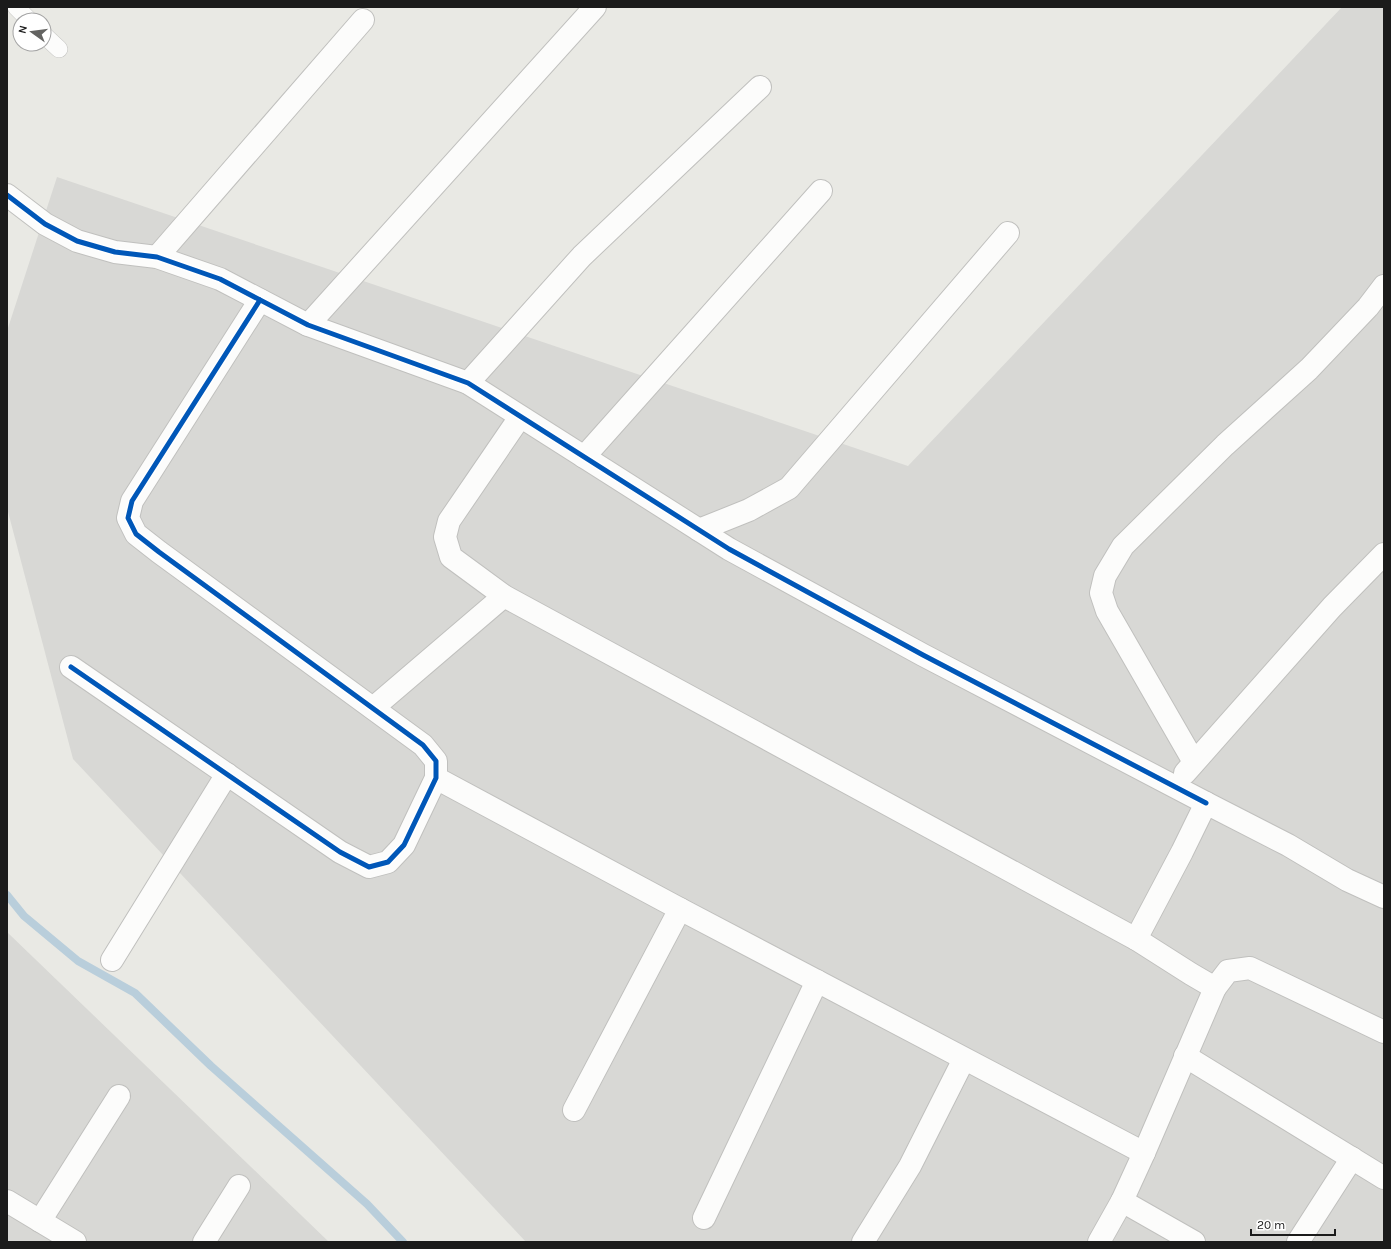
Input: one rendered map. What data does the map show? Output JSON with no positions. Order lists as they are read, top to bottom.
{
  "scale_bar": "20 m",
  "north": "left"
}
